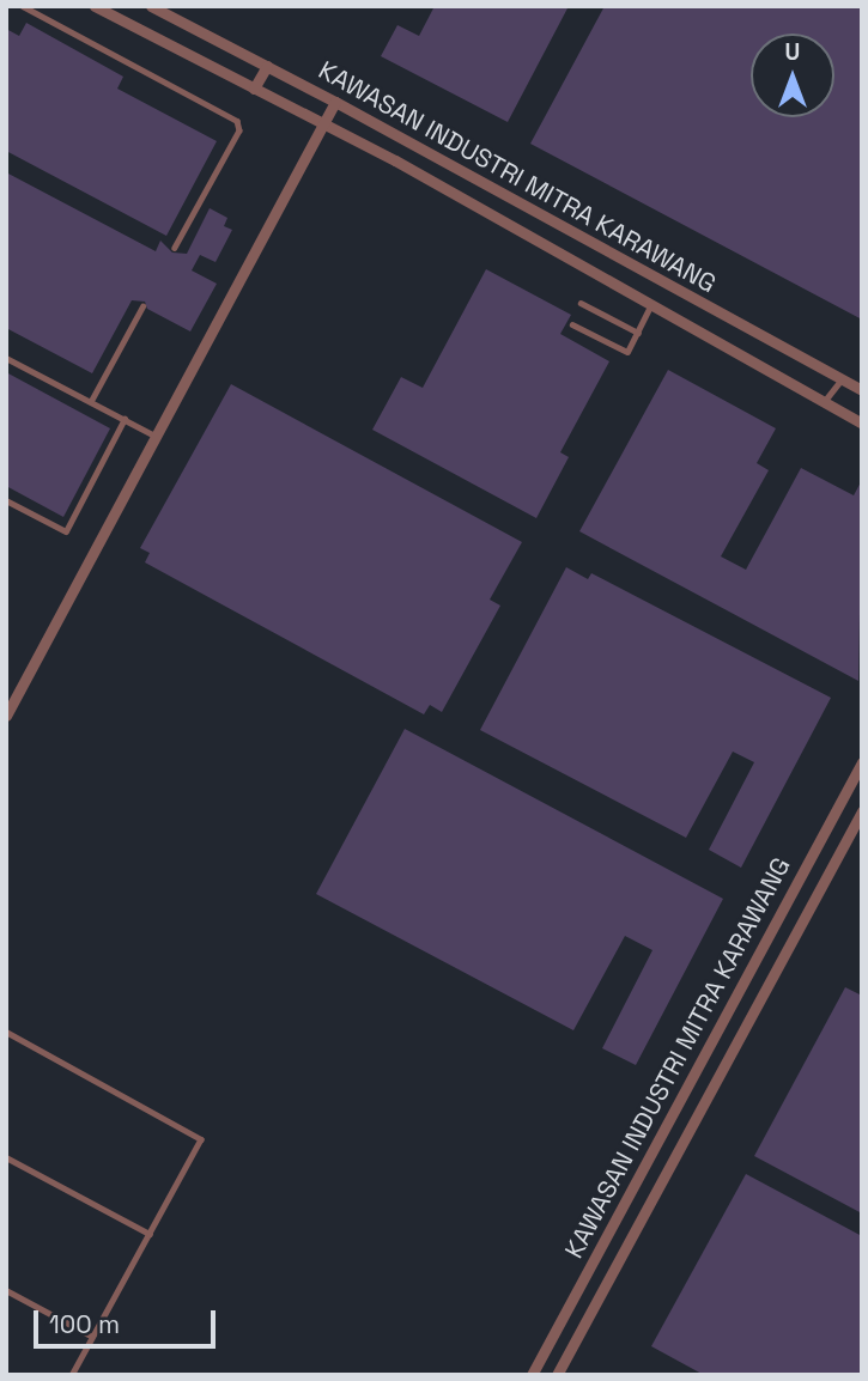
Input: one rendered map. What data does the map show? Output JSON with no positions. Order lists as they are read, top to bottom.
{
  "streets": {
    "street": ["KAWASAN INDUSTRI MITRA KARAWANG"]
  },
  "scale_bar": "100 m",
  "north": "top"
}
